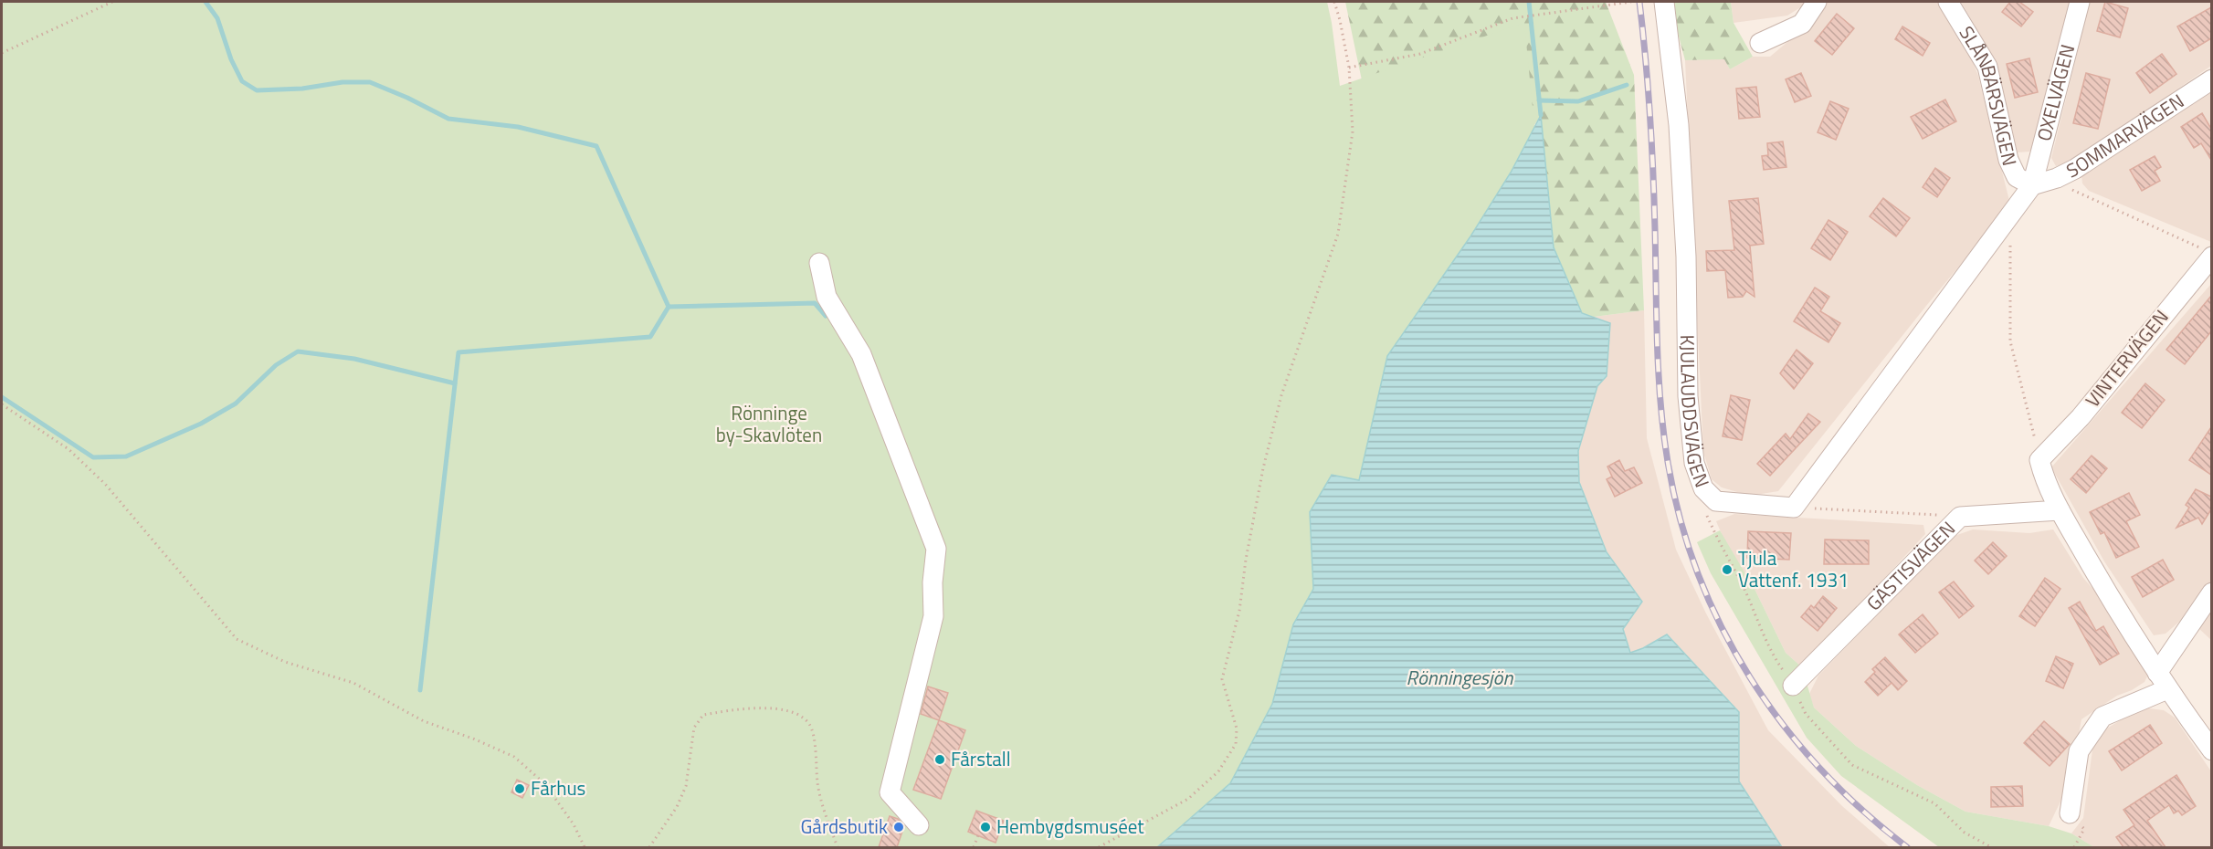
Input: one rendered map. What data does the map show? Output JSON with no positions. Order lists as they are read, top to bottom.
{
  "streets": {
    "street": [
      "OXELVÄGEN",
      "SLÅNBÄRSVÄGEN",
      "SOMMARVÄGEN",
      "VINTERVÄGEN",
      "KJULAUDDSVÄGEN",
      "GÄSTISVÄGEN"
    ]
  },
  "crossings": [
    ["OXELVÄGEN", "SLÅNBÄRSVÄGEN"],
    ["OXELVÄGEN", "SOMMARVÄGEN"],
    ["SLÅNBÄRSVÄGEN", "SOMMARVÄGEN"]
  ],
  "water": ["Rönningesjön"],
  "parks": ["Rönninge by-Skavlöten"],
  "places": [
    "Tjula Vattenf. 1931",
    "Fårstall",
    "Fårhus",
    "Gårdsbutik",
    "Hembygdsmuséet"
  ]
}
